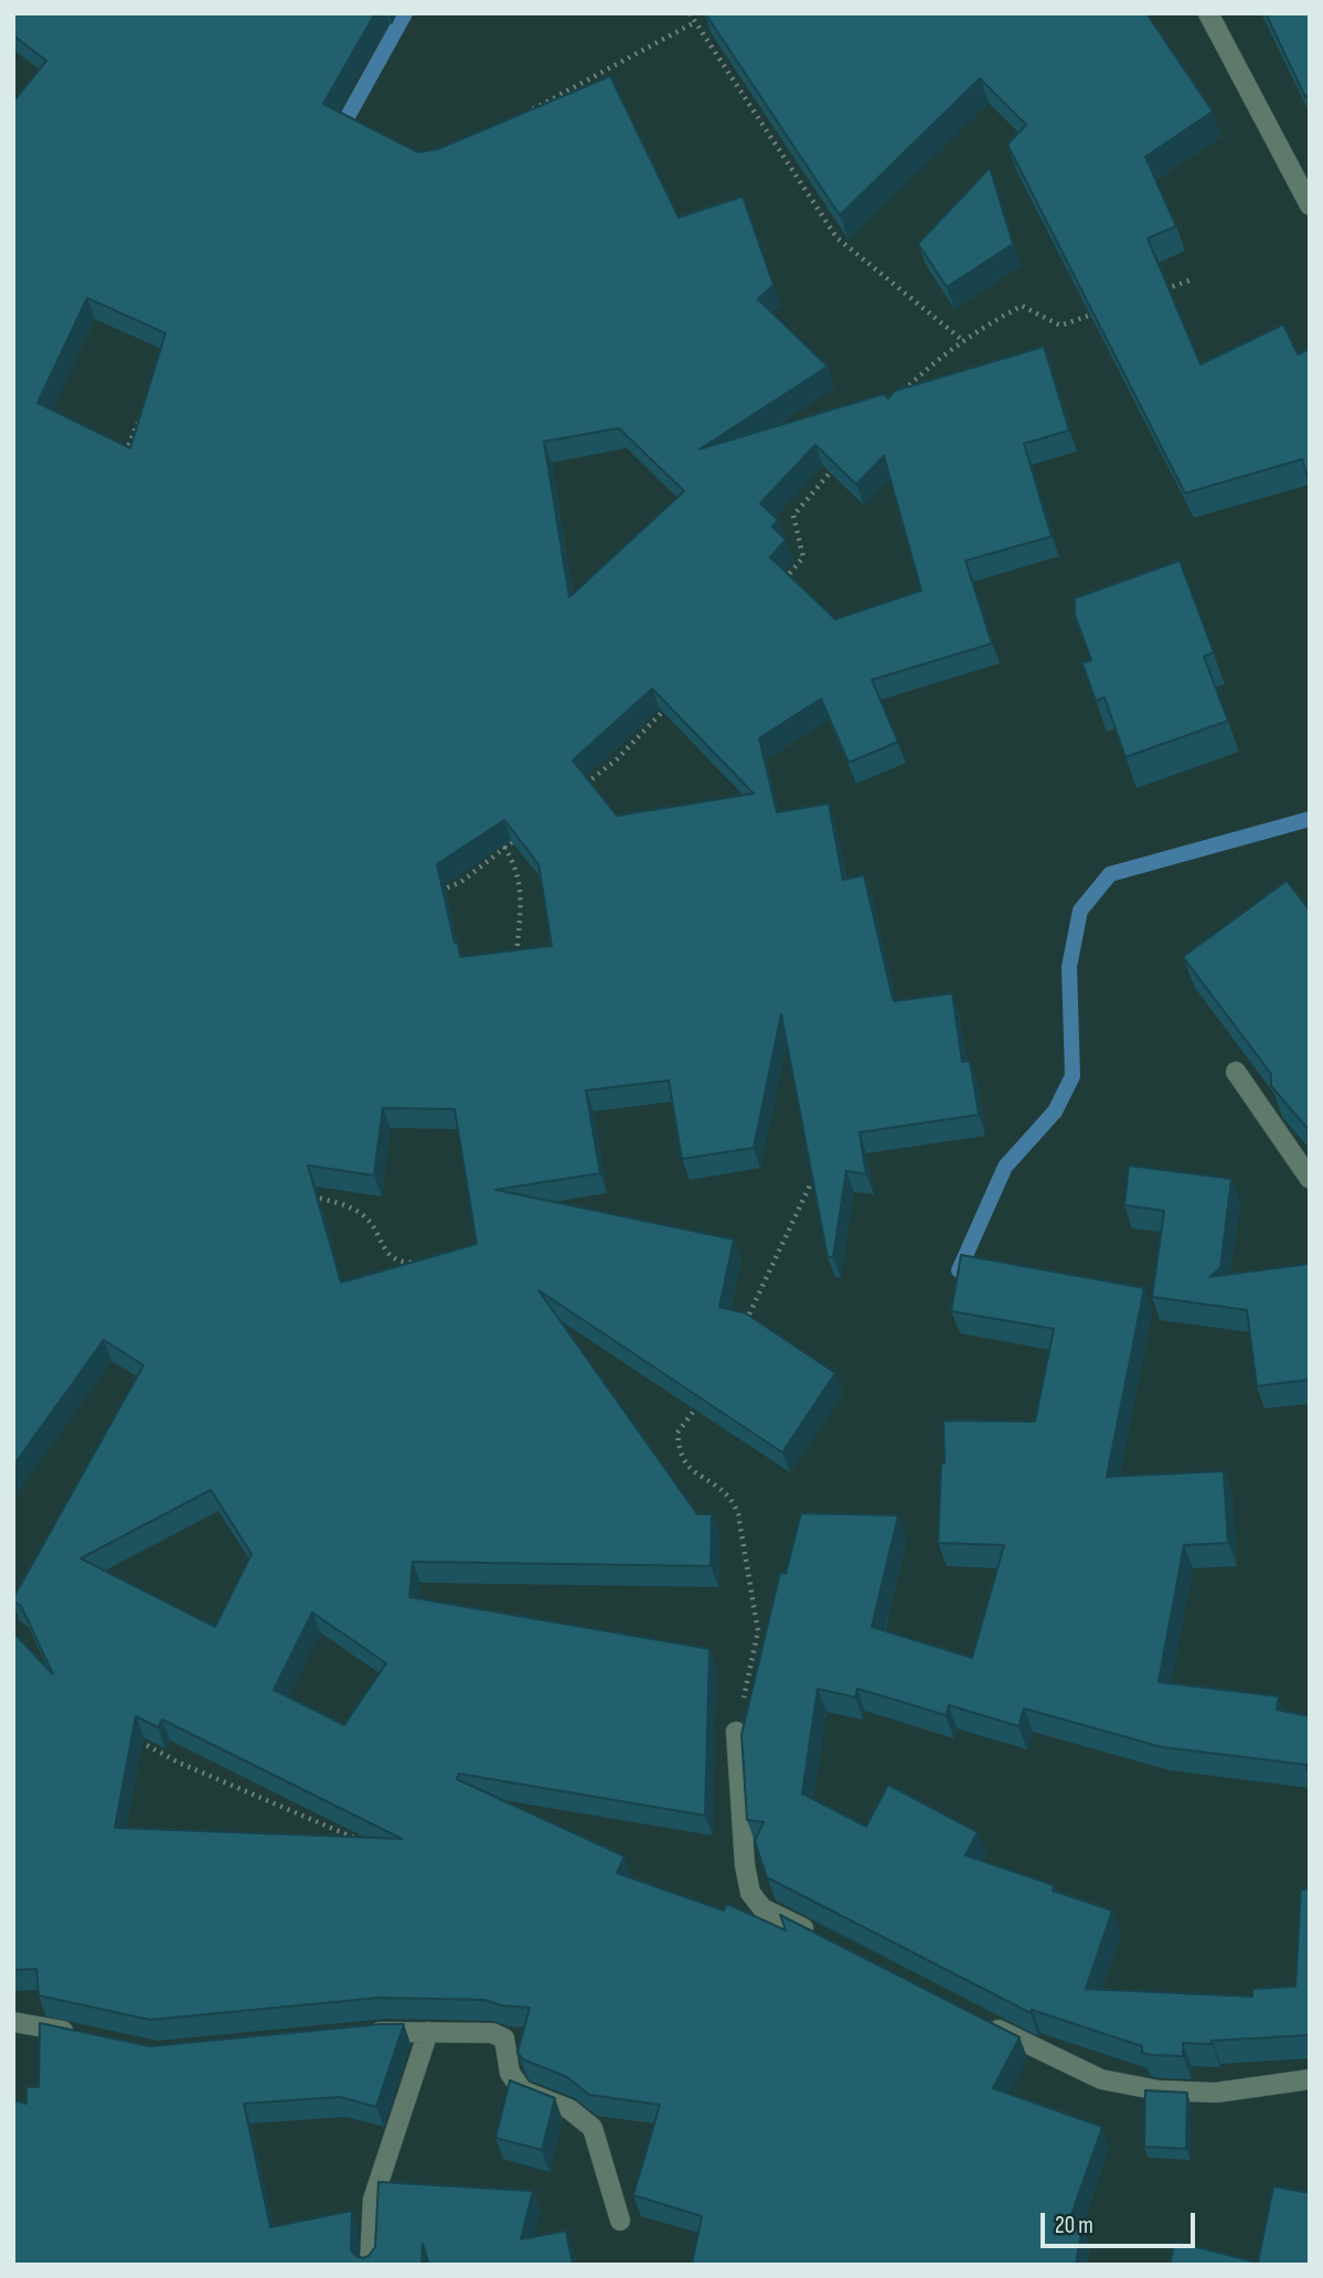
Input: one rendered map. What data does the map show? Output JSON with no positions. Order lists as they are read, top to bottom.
{
  "scale_bar": "20 m"
}
